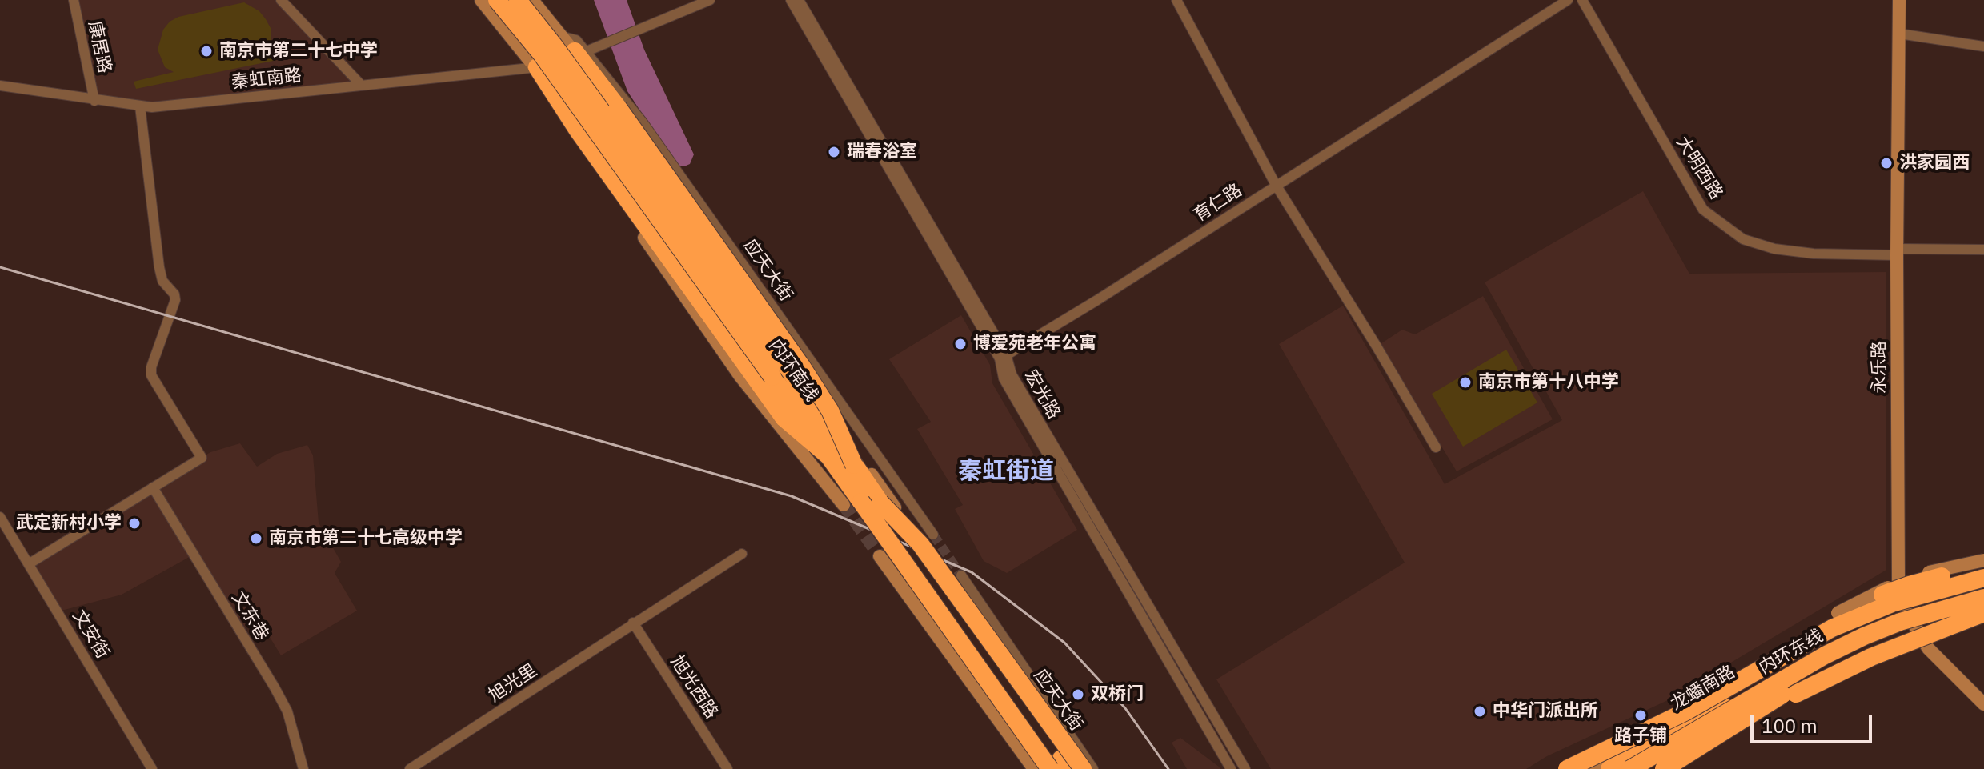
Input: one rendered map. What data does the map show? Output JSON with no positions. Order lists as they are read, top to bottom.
{
  "streets": {
    "highway": ["内环南线", "内环东线"],
    "street": [
      "康居路",
      "秦虹南路",
      "大明西路",
      "育仁路",
      "应天大街",
      "永乐路",
      "宏光路",
      "文东巷",
      "文安街",
      "旭光里",
      "旭光西路",
      "龙蟠南路"
    ]
  },
  "crossings": [
    ["康居路", "秦虹南路"],
    ["秦虹南路", "应天大街"],
    ["大明西路", "永乐路"],
    ["育仁路", "宏光路"],
    ["应天大街", "内环南线"],
    ["永乐路", "龙蟠南路"],
    ["旭光里", "旭光西路"]
  ],
  "districts": ["秦虹街道"],
  "places": [
    "南京市第二十七中学",
    "瑞春浴室",
    "洪家园西",
    "博爱苑老年公寓",
    "南京市第十八中学",
    "武定新村小学",
    "南京市第二十七高级中学",
    "双桥门",
    "中华门派出所",
    "路子铺"
  ],
  "scale_bar": "100 m"
}
